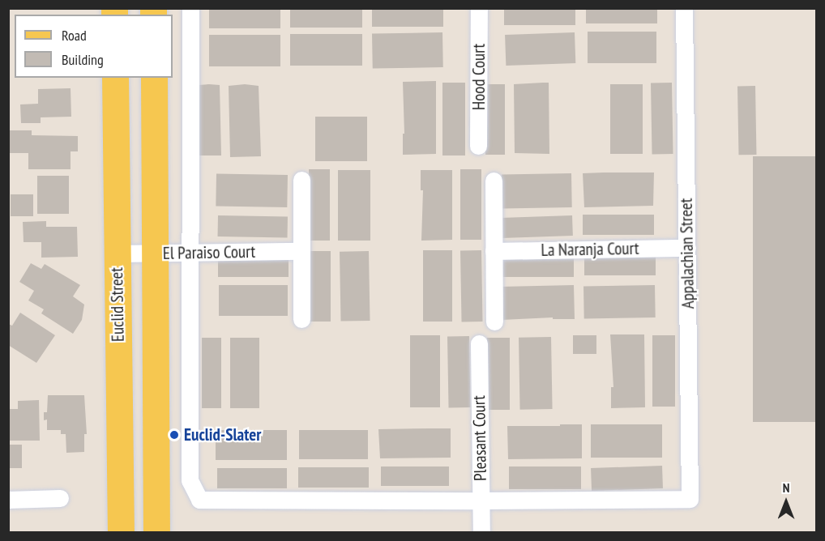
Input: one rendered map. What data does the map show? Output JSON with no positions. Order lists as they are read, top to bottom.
{
  "streets": {
    "main road": ["Euclid Street"],
    "street": [
      "Hood Court",
      "La Naranja Court",
      "El Paraiso Court",
      "Appalachian Street",
      "Pleasant Court"
    ]
  },
  "crossings": [
    ["La Naranja Court", "Appalachian Street"],
    ["El Paraiso Court", "Euclid Street"],
    ["Appalachian Street", "Pleasant Court"]
  ],
  "places": ["Euclid-Slater"],
  "legend": ["Road", "Building"],
  "north": "top"
}
